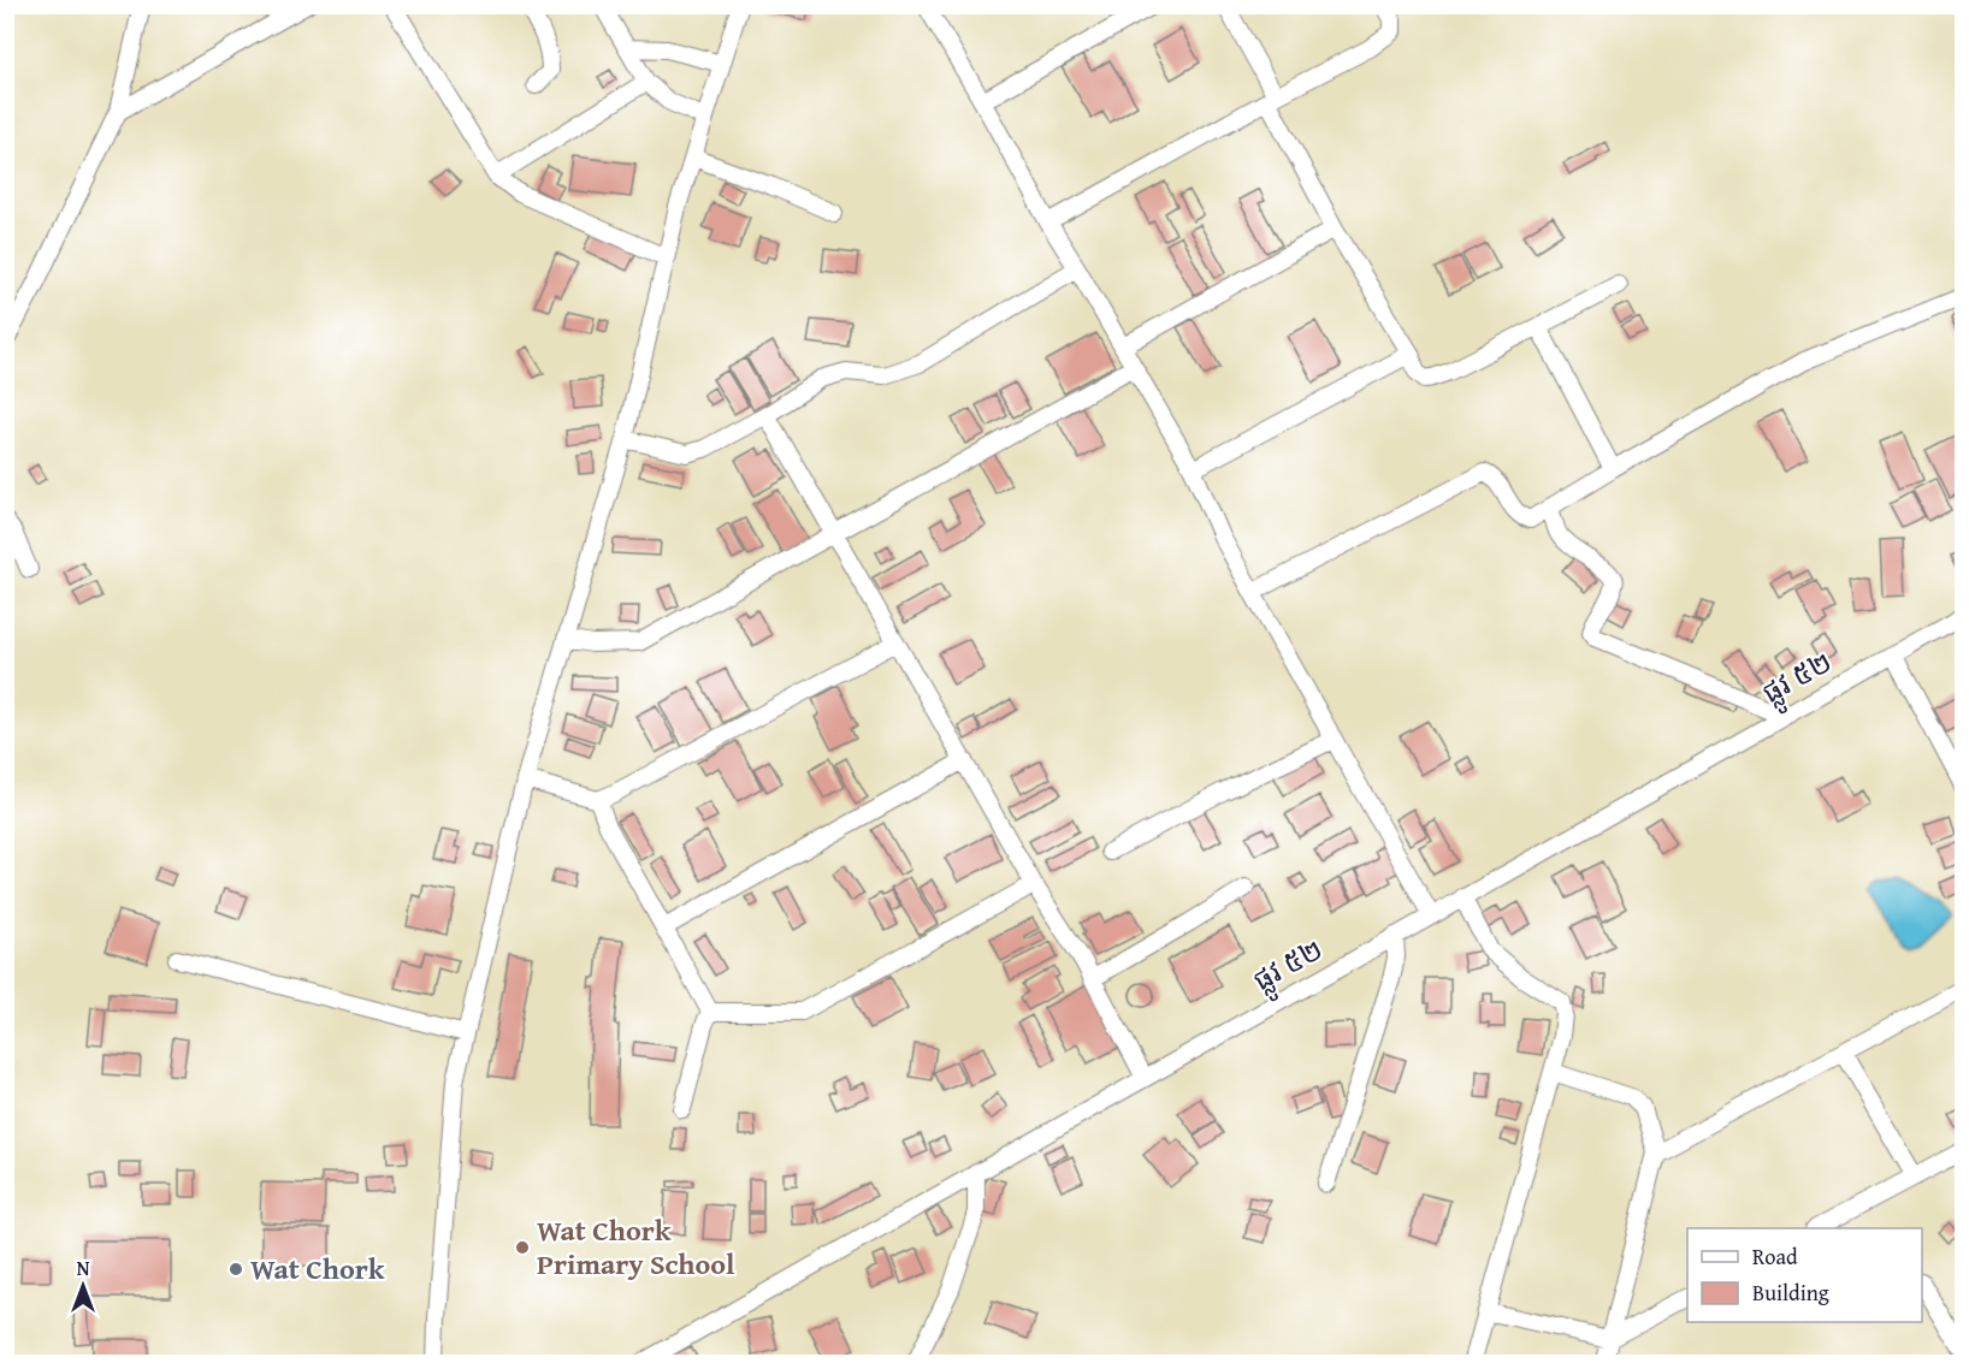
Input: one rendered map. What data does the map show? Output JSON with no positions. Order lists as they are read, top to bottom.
{
  "streets": {
    "street": ["ផ្លូវ ៥២"]
  },
  "places": ["Wat Chork Primary School", "Wat Chork"],
  "legend": ["Road", "Building"],
  "north": "top"
}
